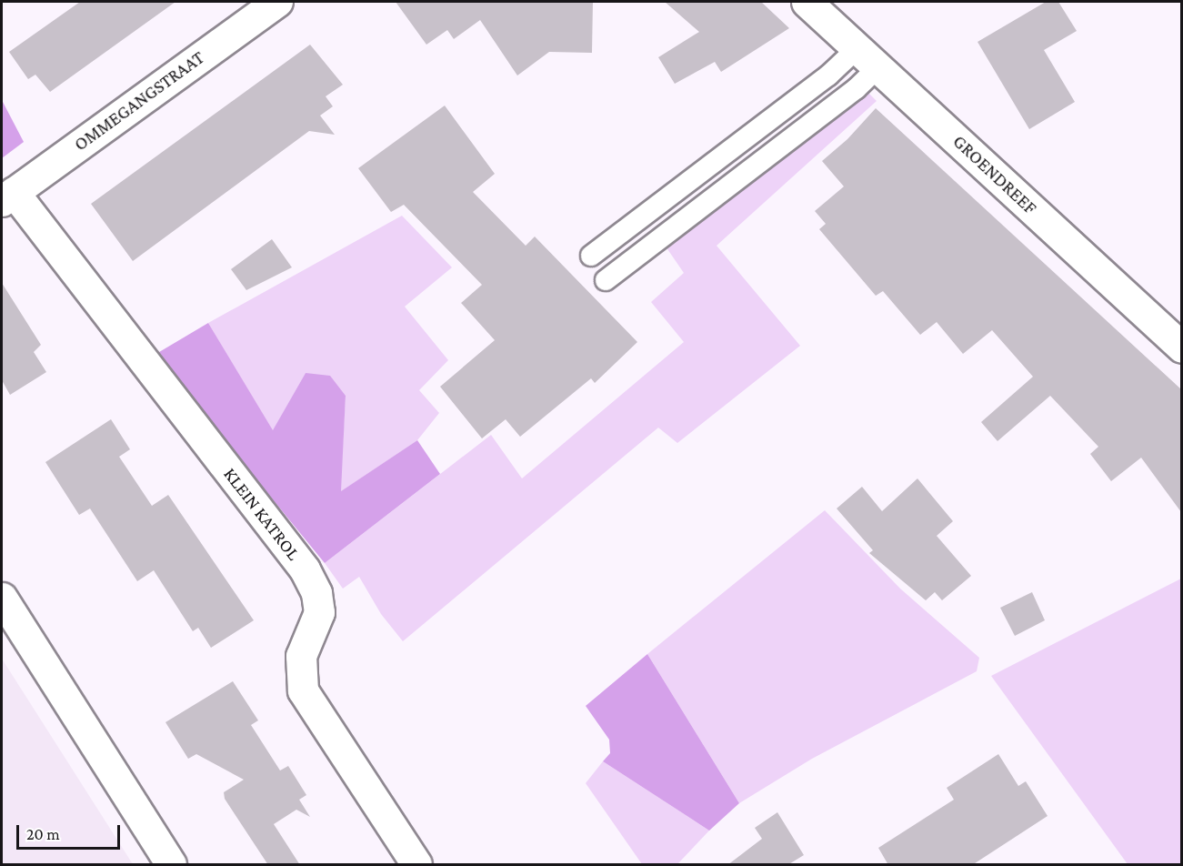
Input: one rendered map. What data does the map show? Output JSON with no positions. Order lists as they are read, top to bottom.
{
  "streets": {
    "street": ["OMMEGANGSTRAAT", "GROENDREEF", "KLEIN KATROL"]
  },
  "crossings": [
    ["OMMEGANGSTRAAT", "KLEIN KATROL"]
  ],
  "scale_bar": "20 m"
}
